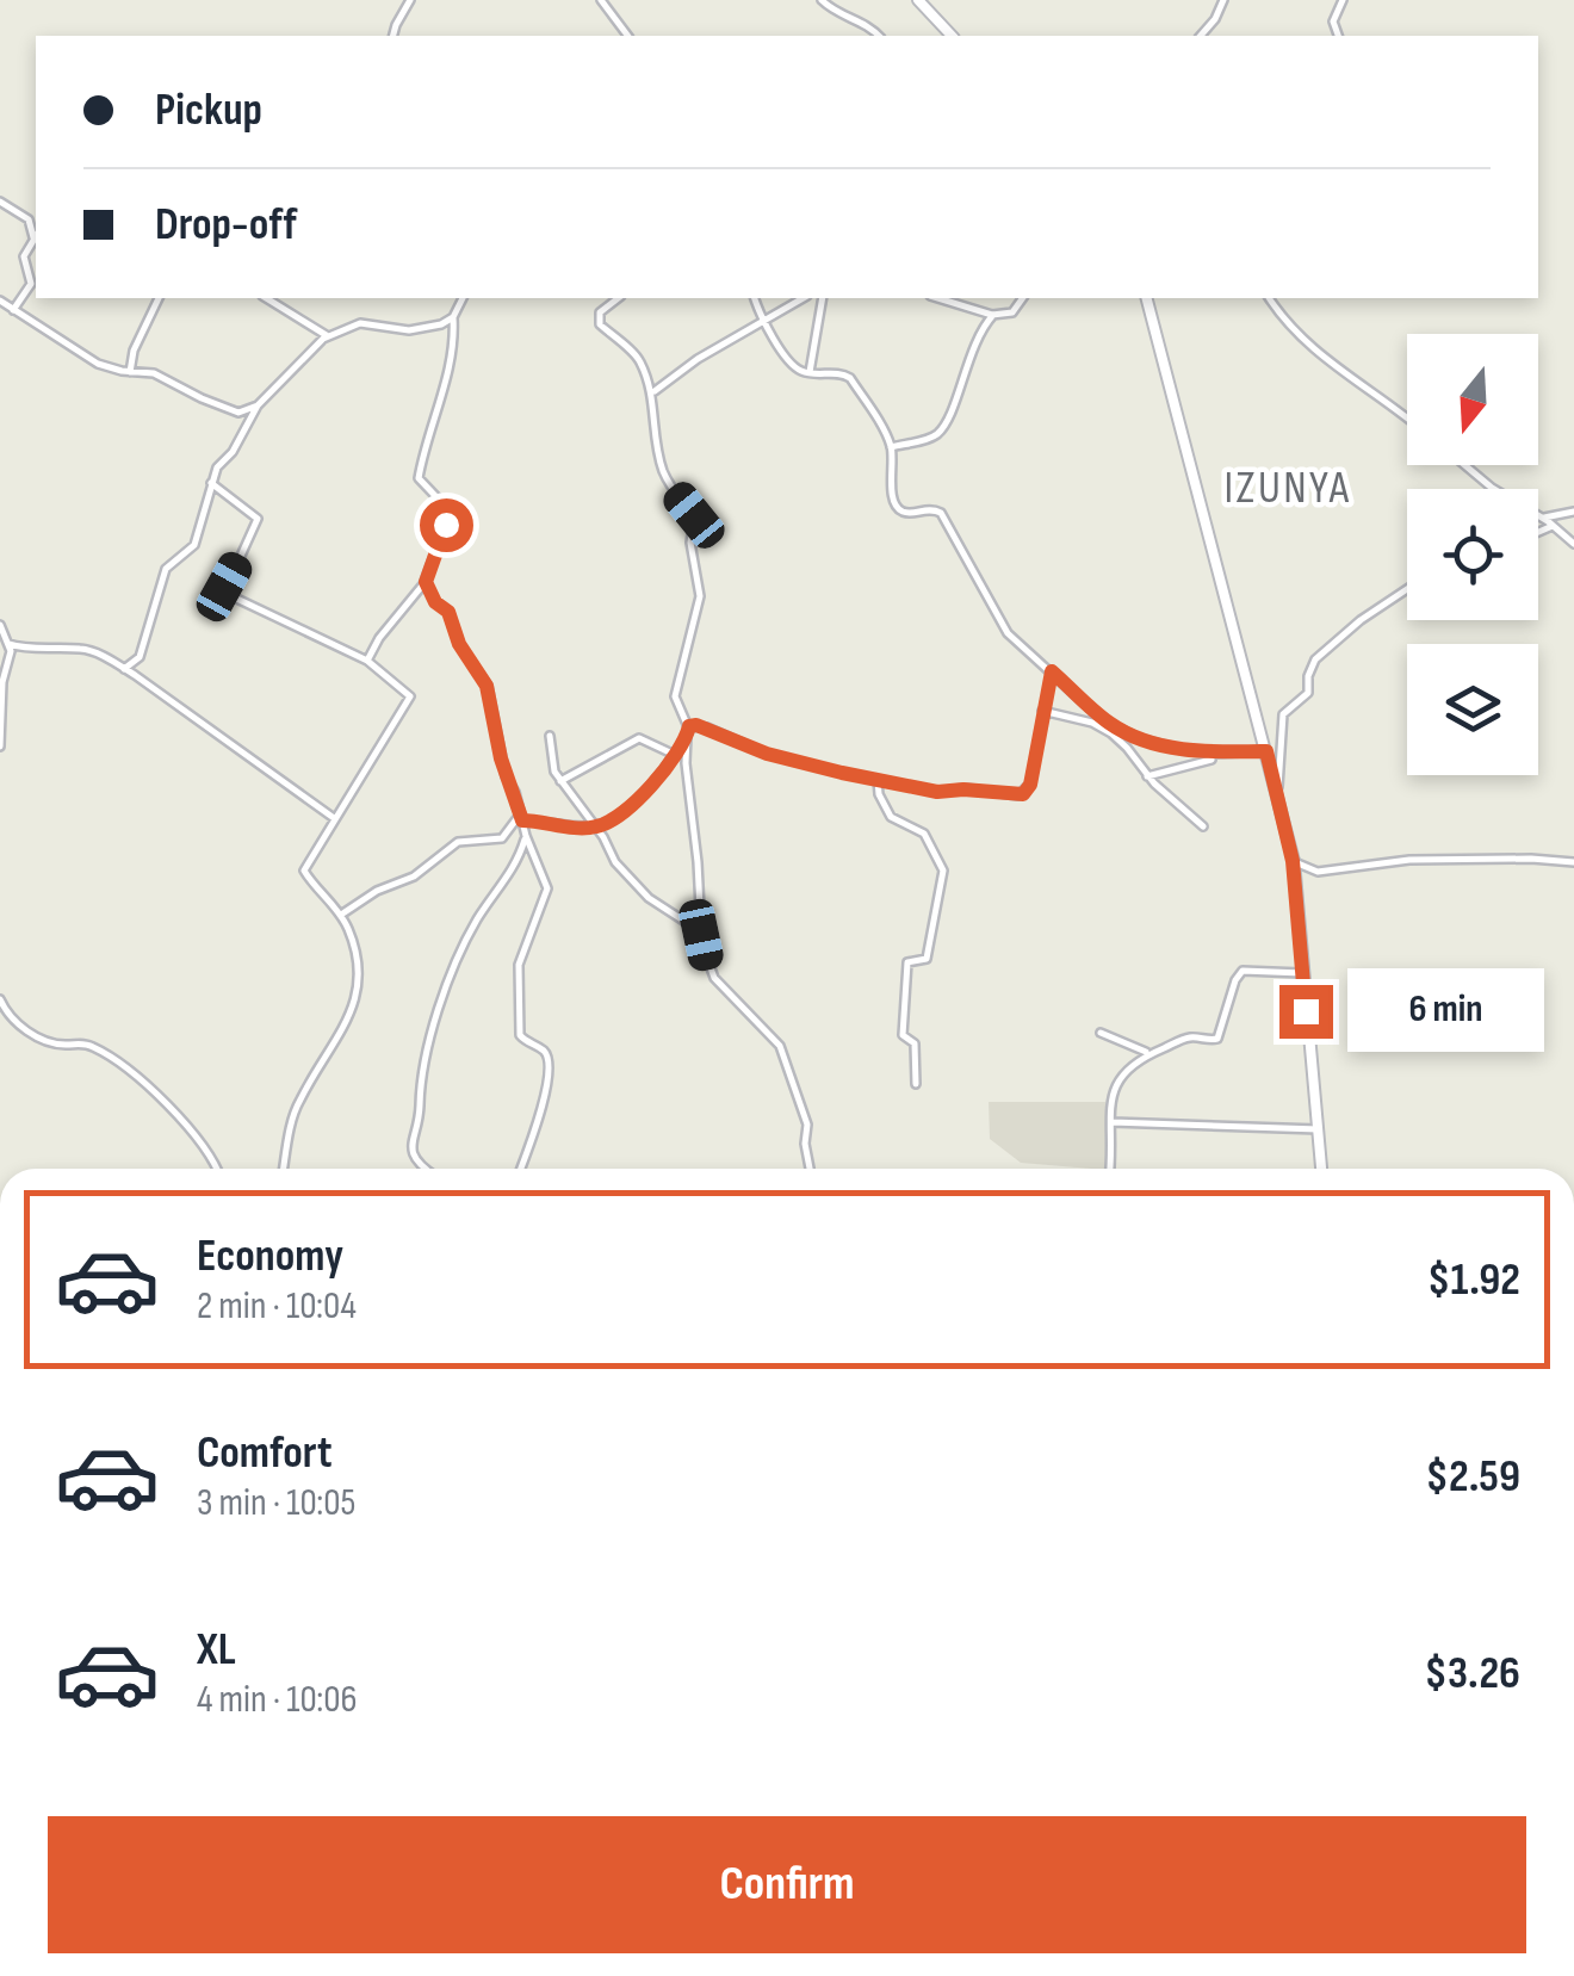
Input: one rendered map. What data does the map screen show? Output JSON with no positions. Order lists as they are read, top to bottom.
{
  "districts": ["IZUNYA"],
  "north": "bottom",
  "page": {
    "banner": ["Pickup", "Drop-off"],
    "bubble": "6 min",
    "list": [
      {
        "name": "Economy",
        "note": "2 min · 10:04",
        "value": "$1.92"
      },
      {
        "name": "Comfort",
        "note": "3 min · 10:05",
        "value": "$2.59"
      },
      {
        "name": "XL",
        "note": "4 min · 10:06",
        "value": "$3.26"
      }
    ],
    "buttons": "Confirm"
  }
}
